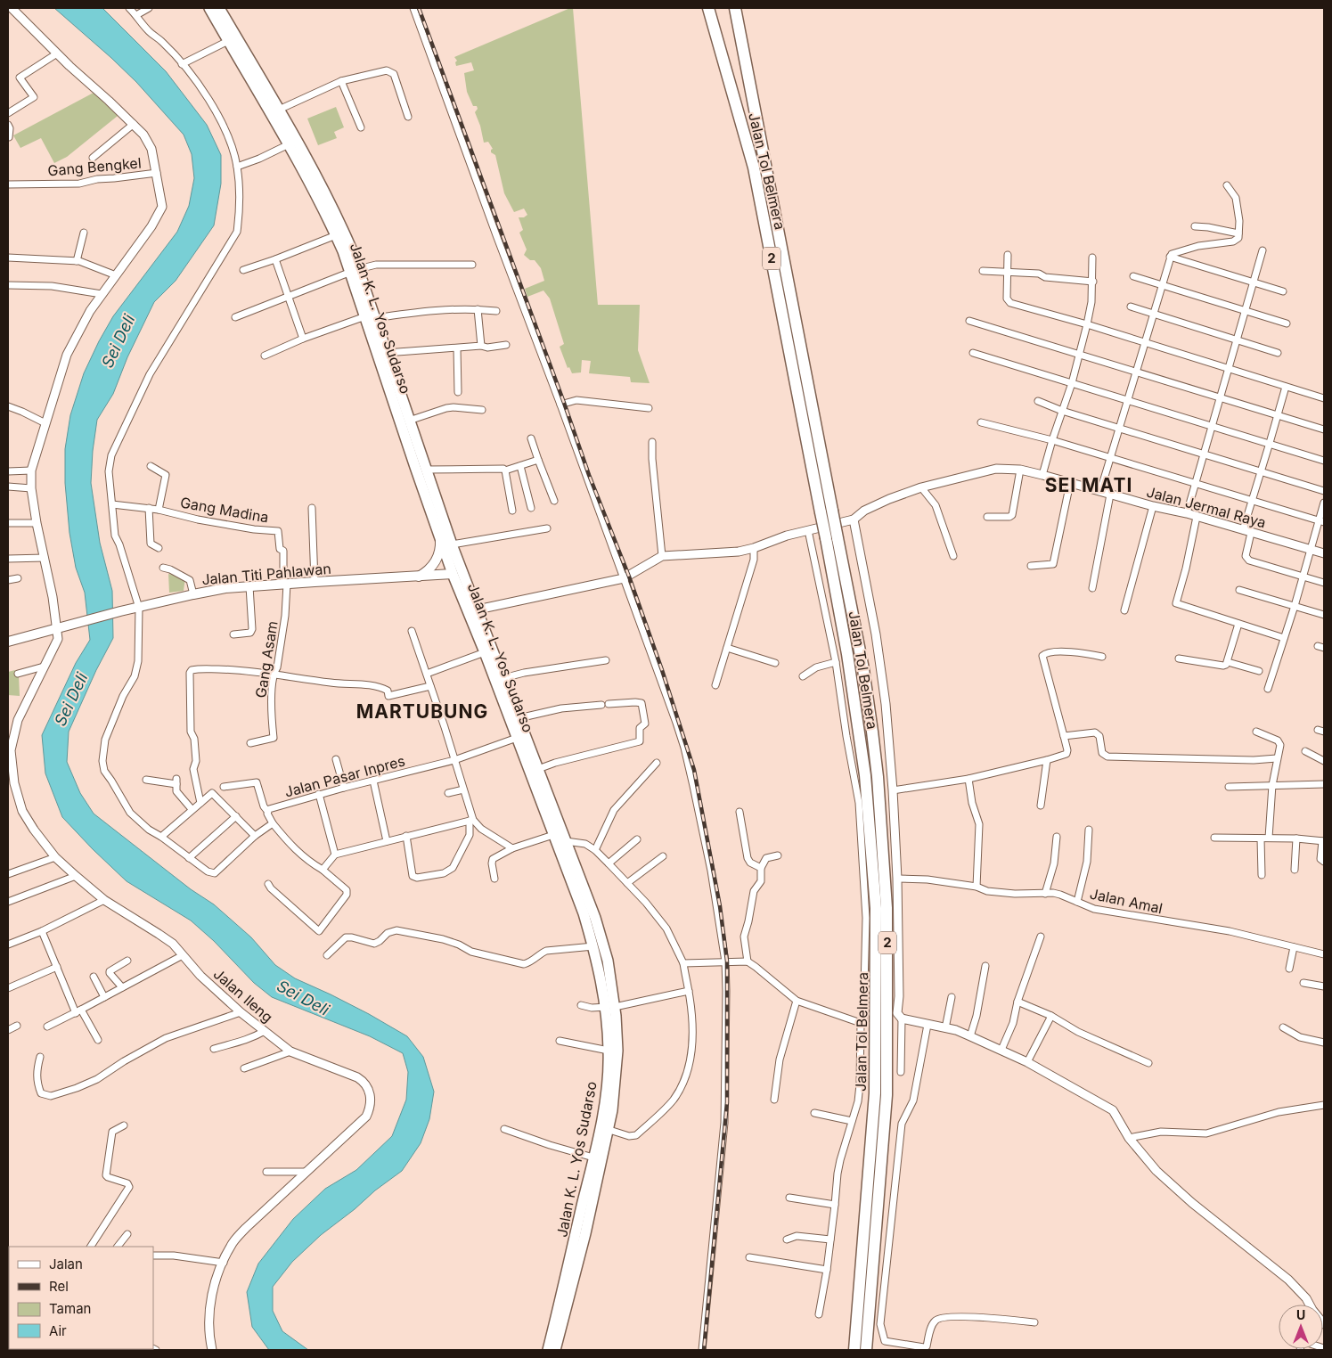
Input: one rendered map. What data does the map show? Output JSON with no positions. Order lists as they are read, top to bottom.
{
  "streets": {
    "highway": ["Jalan Tol Belmera", "2", "Jalan K. L. Yos Sudarso"],
    "main road": ["Jalan Titi Pahlawan"],
    "street": [
      "Gang Bengkel",
      "Jalan Jermal Raya",
      "Gang Madina",
      "Gang Asam",
      "Jalan Pasar Inpres",
      "Jalan Amal",
      "Jalan Ileng"
    ]
  },
  "crossings": [
    ["Gang Bengkel", "Jalan Ileng"],
    ["Jalan K. L. Yos Sudarso", "Jalan Titi Pahlawan"],
    ["Jalan K. L. Yos Sudarso", "Jalan Pasar Inpres"],
    ["Gang Madina", "Jalan Titi Pahlawan"],
    ["Gang Madina", "Gang Asam"],
    ["Jalan Titi Pahlawan", "Gang Asam"],
    ["Jalan Titi Pahlawan", "Jalan Ileng"]
  ],
  "districts": ["SEI MATI", "MARTUBUNG"],
  "water": ["Sei Deli"],
  "legend": [
    "Jalan",
    "Rel",
    "Taman",
    "Air"
  ],
  "north": "top"
}
